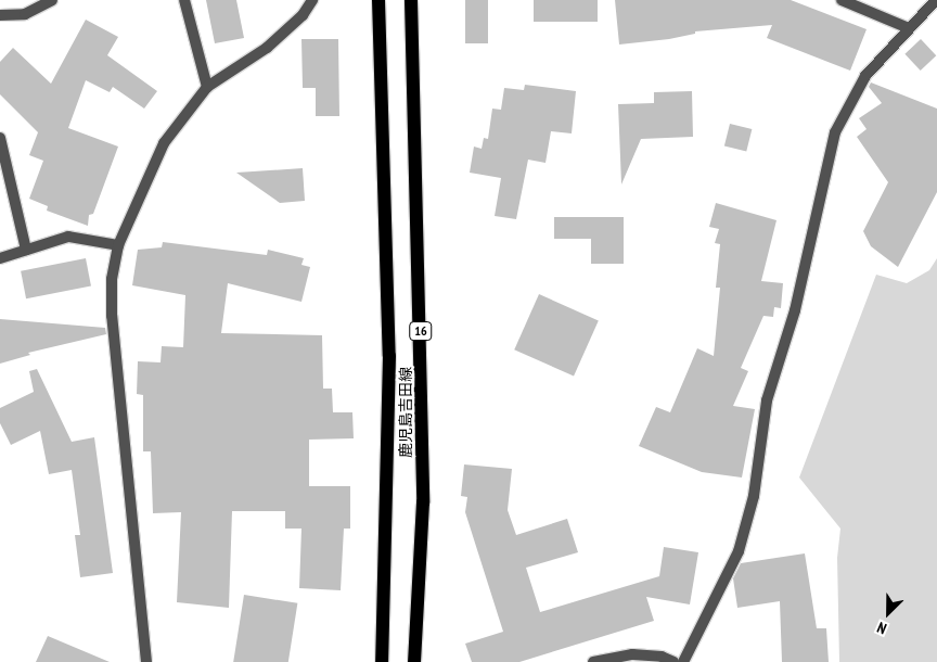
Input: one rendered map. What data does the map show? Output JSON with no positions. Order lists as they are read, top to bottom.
{
  "streets": {
    "main road": ["16", "鹿児島吉田線"]
  },
  "north": "bottom left"
}
